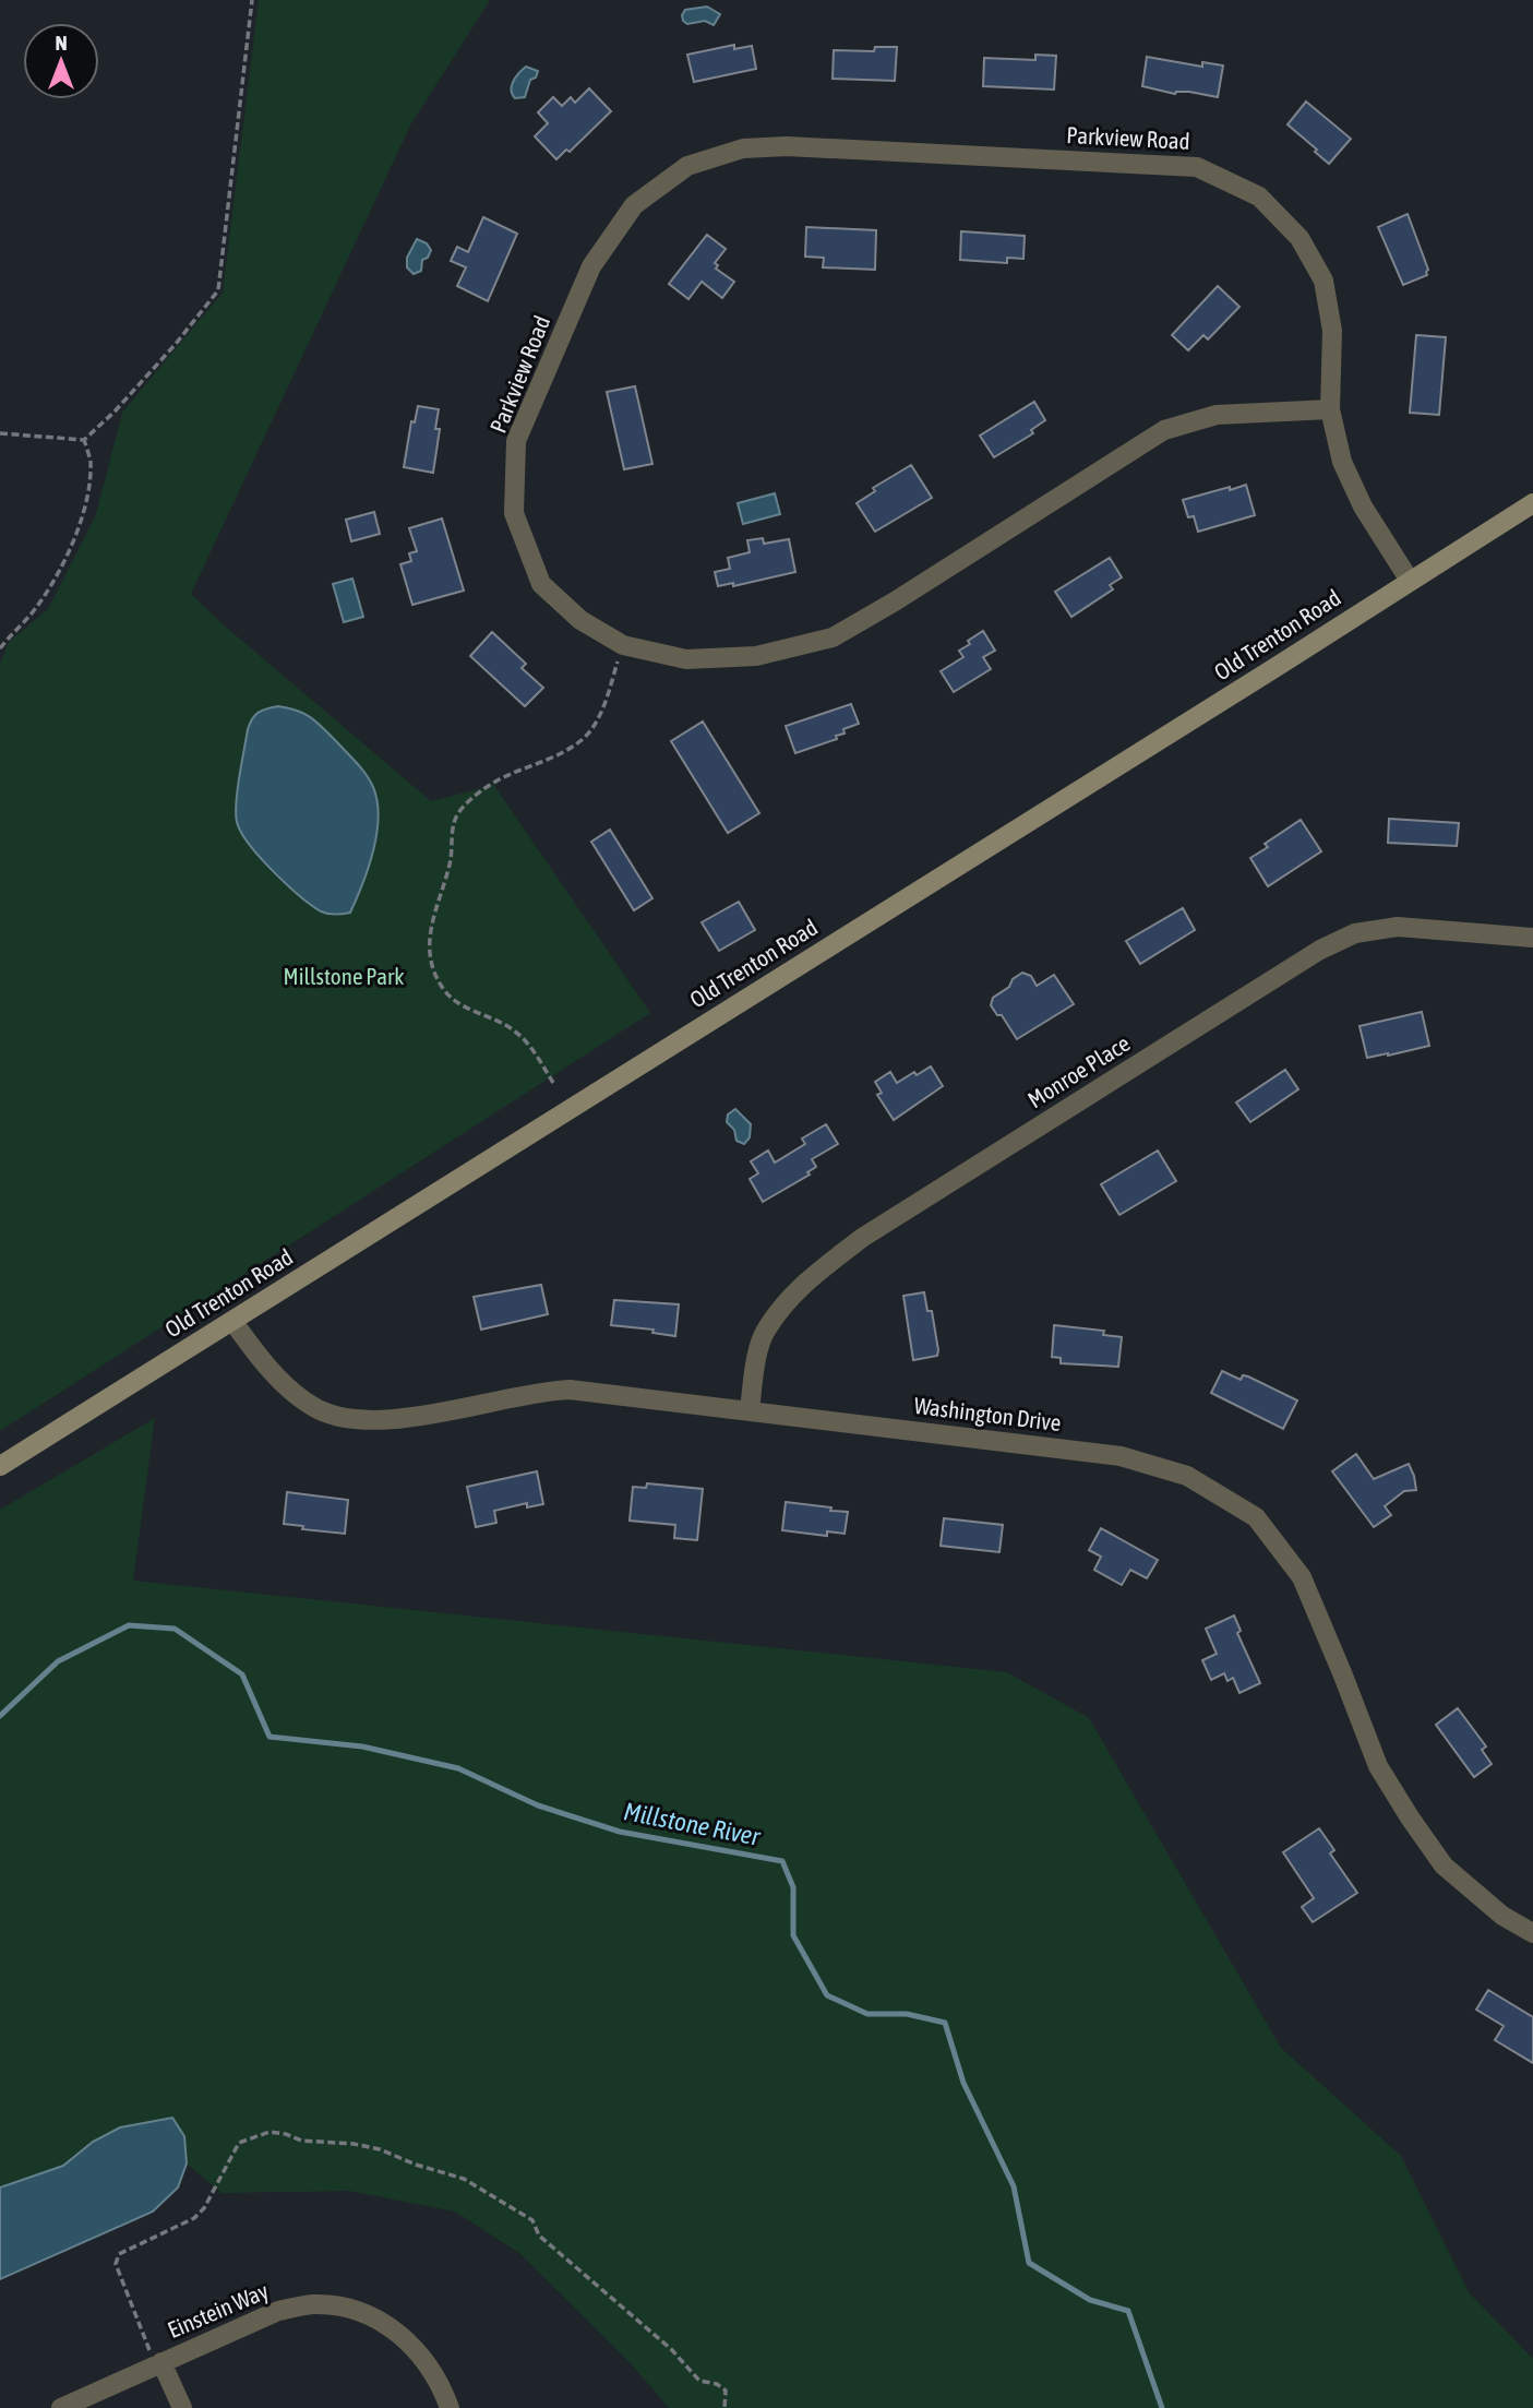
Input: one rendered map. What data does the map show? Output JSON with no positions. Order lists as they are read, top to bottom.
{
  "streets": {
    "main road": ["Old Trenton Road"],
    "street": [
      "Parkview Road",
      "Monroe Place",
      "Washington Drive",
      "Einstein Way"
    ]
  },
  "crossings": [
    ["Parkview Road", "Old Trenton Road"],
    ["Old Trenton Road", "Washington Drive"],
    ["Monroe Place", "Washington Drive"]
  ],
  "water": ["Millstone River"],
  "parks": ["Millstone Park"],
  "north": "top"
}
